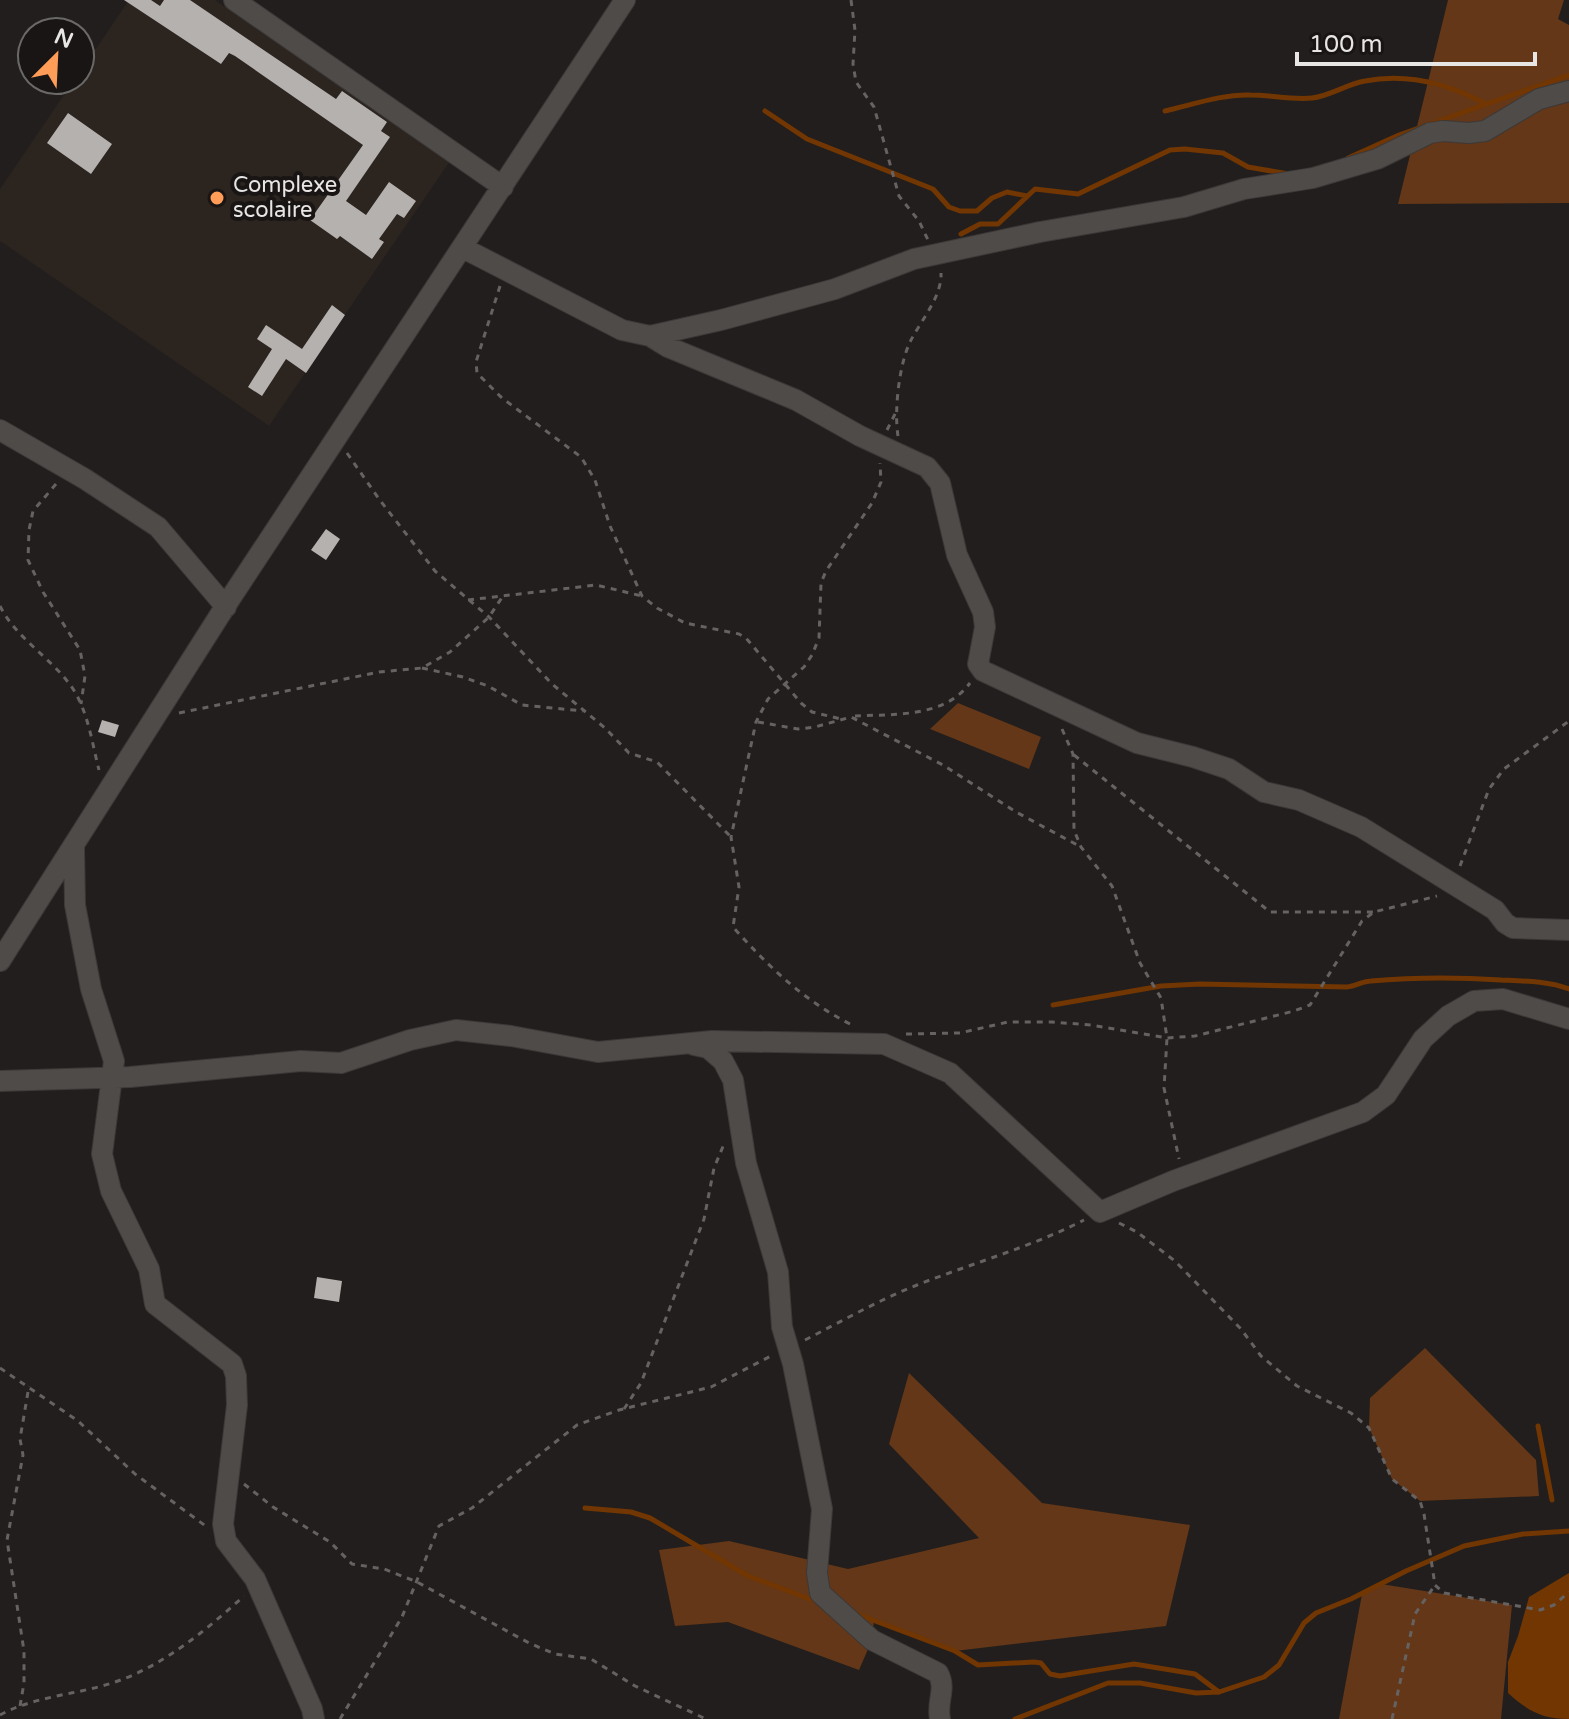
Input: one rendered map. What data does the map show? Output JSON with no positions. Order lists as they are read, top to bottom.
{
  "places": ["Complexe scolaire"],
  "scale_bar": "100 m",
  "north": "top right"
}
